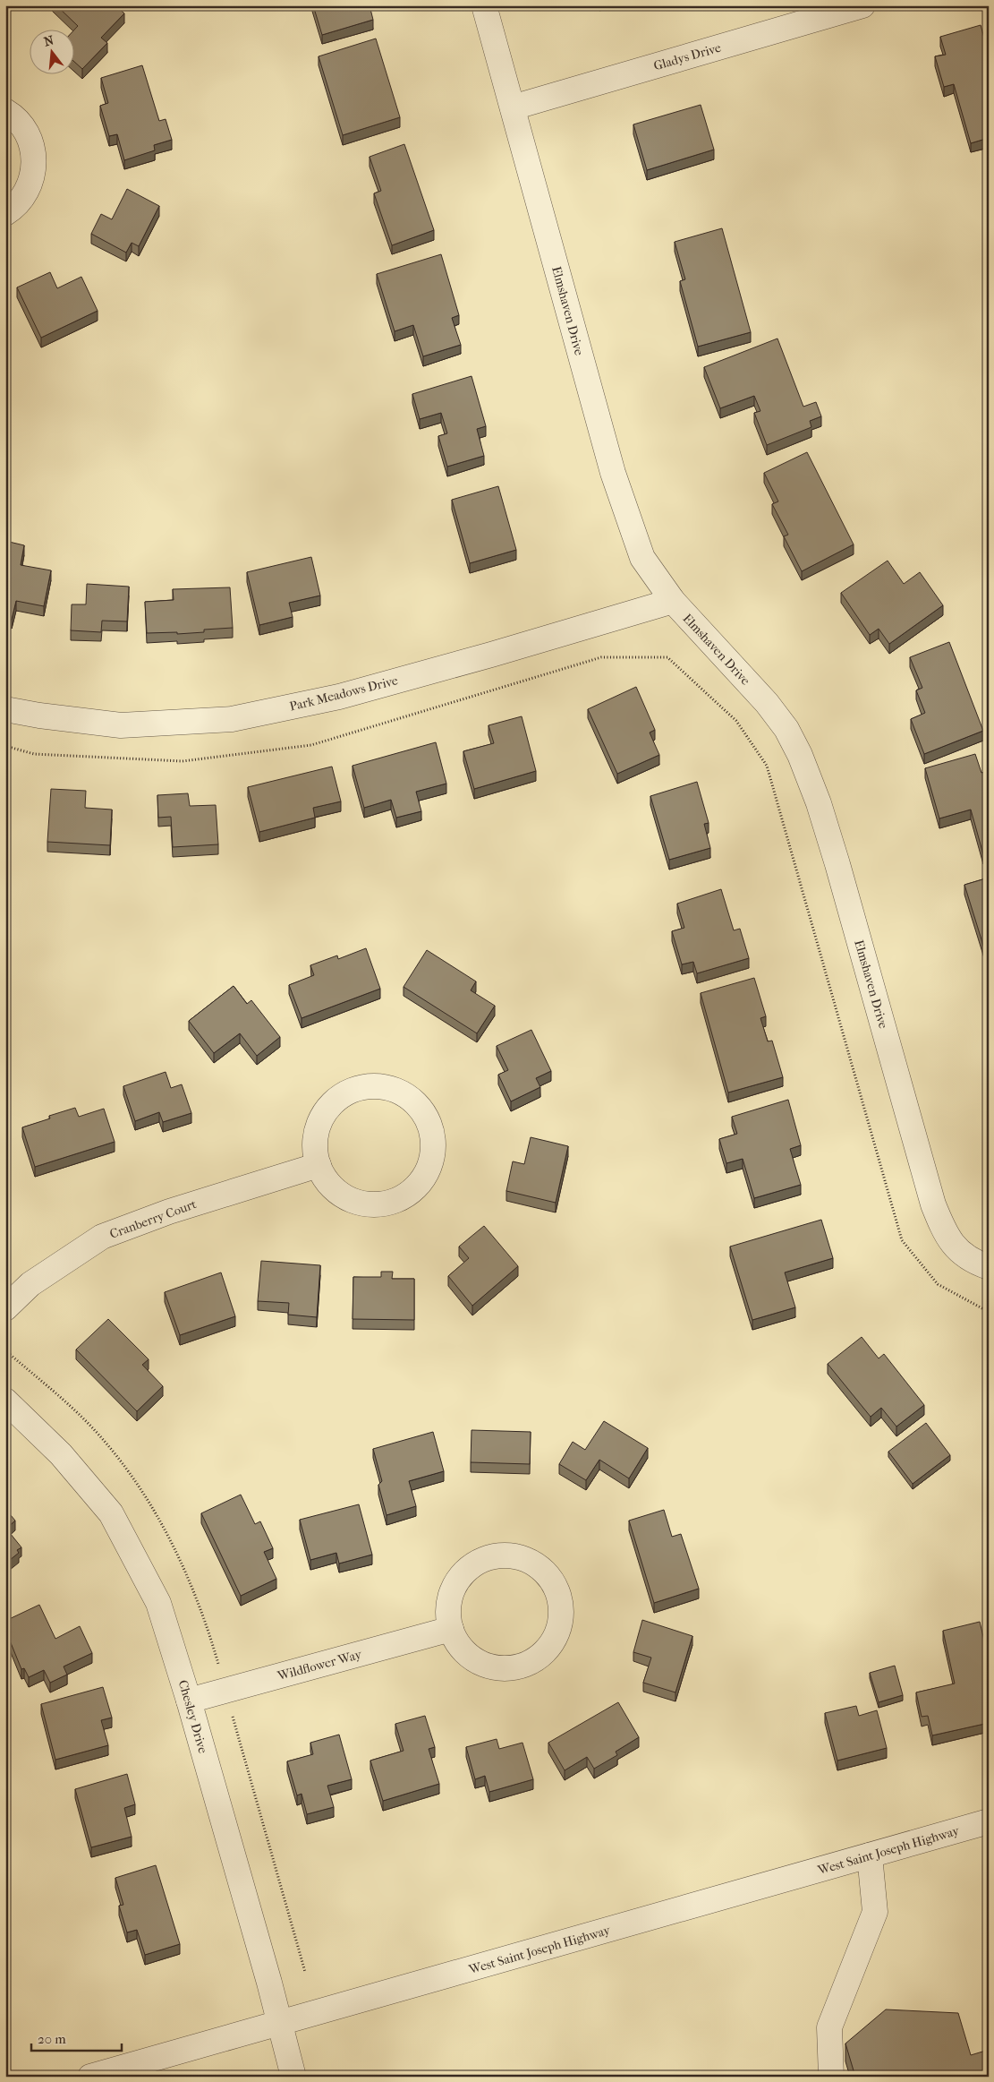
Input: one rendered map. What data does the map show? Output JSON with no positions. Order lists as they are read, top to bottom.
{
  "streets": {
    "street": [
      "Gladys Drive",
      "Elmshaven Drive",
      "Park Meadows Drive",
      "Cranberry Court",
      "Wildflower Way",
      "Chesley Drive",
      "West Saint Joseph Highway"
    ]
  },
  "crossings": [
    ["Gladys Drive", "Elmshaven Drive"],
    ["Elmshaven Drive", "Park Meadows Drive"],
    ["Wildflower Way", "Chesley Drive"],
    ["Chesley Drive", "West Saint Joseph Highway"]
  ],
  "scale_bar": "20 m",
  "north": "top"
}
